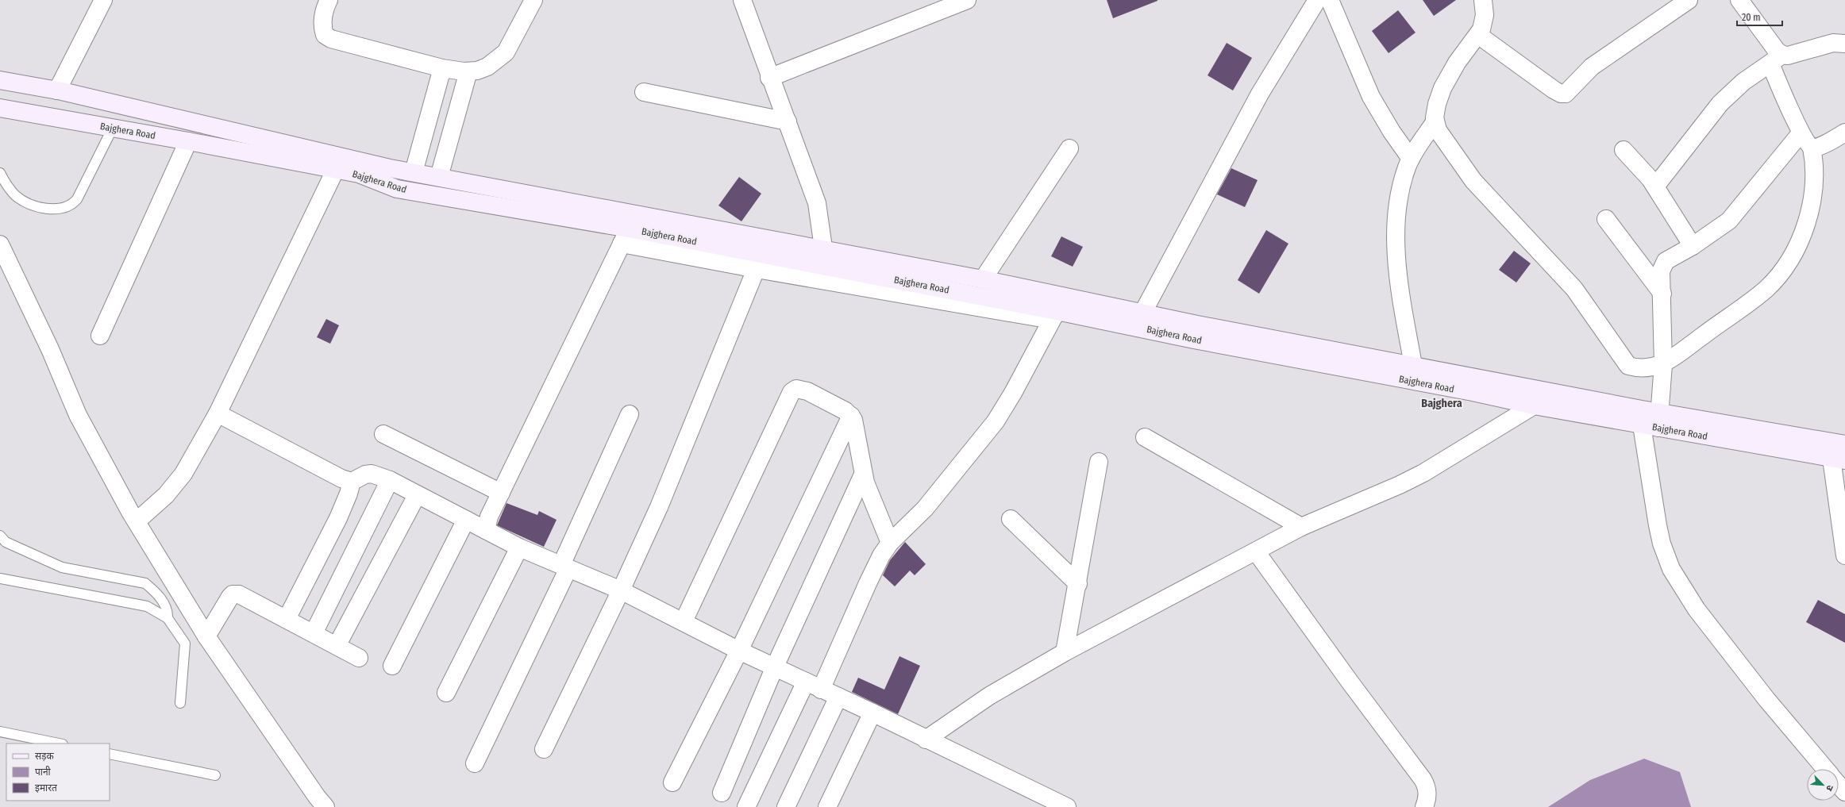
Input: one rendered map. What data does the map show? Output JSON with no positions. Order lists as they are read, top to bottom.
{
  "streets": {
    "main road": ["Bajghera Road"]
  },
  "districts": ["Bajghera"],
  "legend": ["सड़क", "पानी", "इमारत"],
  "scale_bar": "20 m",
  "north": "bottom right"
}
